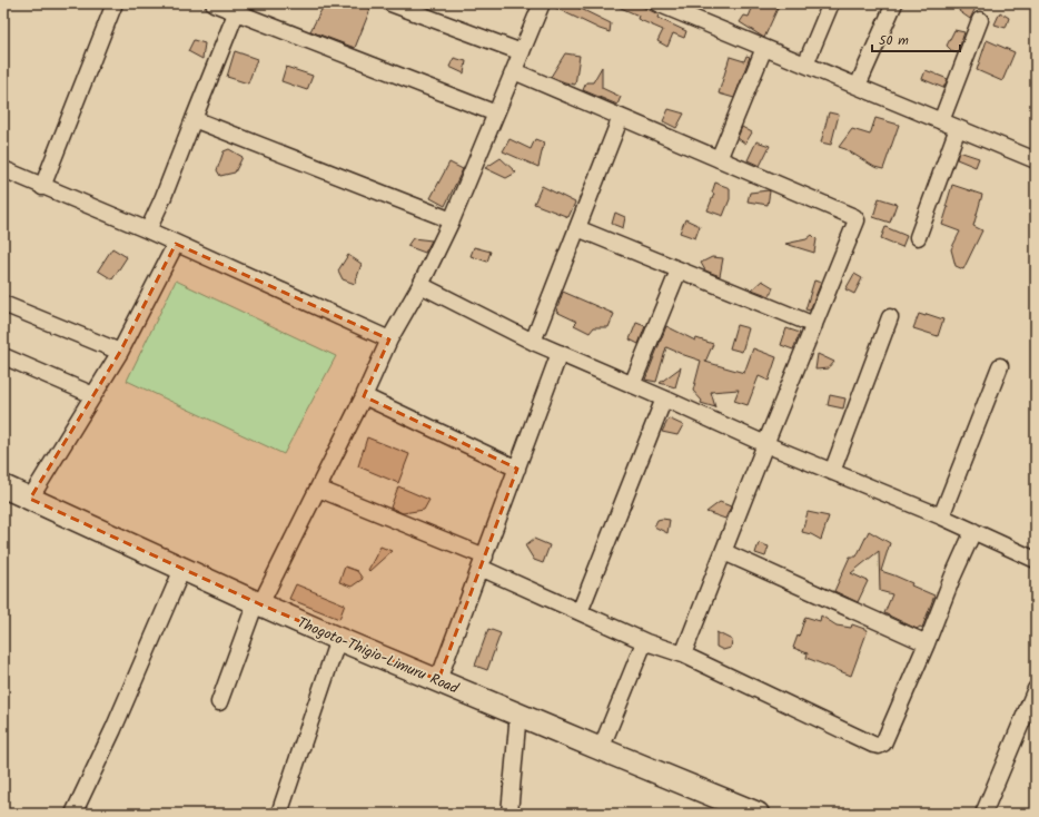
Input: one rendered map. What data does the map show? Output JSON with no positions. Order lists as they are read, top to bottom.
{
  "streets": {
    "highway": ["Thogoto-Thigio-Limuru Road"]
  },
  "scale_bar": "50 m"
}
